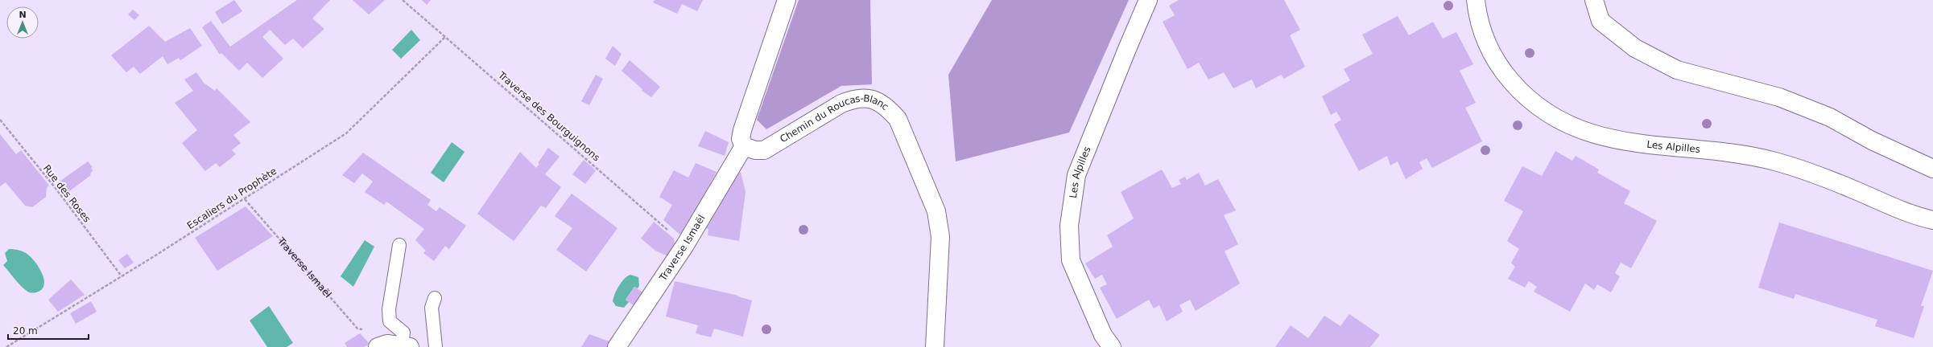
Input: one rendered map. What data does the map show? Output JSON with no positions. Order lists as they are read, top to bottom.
{
  "streets": {
    "street": ["Chemin du Roucas-Blanc", "Les Alpilles", "Traverse Ismaël"],
    "path": ["Traverse des Bourguignons", "Rue des Roses", "Escaliers du Prophète"]
  },
  "crossings": [
    ["Traverse des Bourguignons", "Escaliers du Prophète"],
    ["Traverse des Bourguignons", "Traverse Ismaël"],
    ["Chemin du Roucas-Blanc", "Traverse Ismaël"],
    ["Rue des Roses", "Escaliers du Prophète"],
    ["Escaliers du Prophète", "Traverse Ismaël"]
  ],
  "scale_bar": "20 m",
  "north": "top"
}
